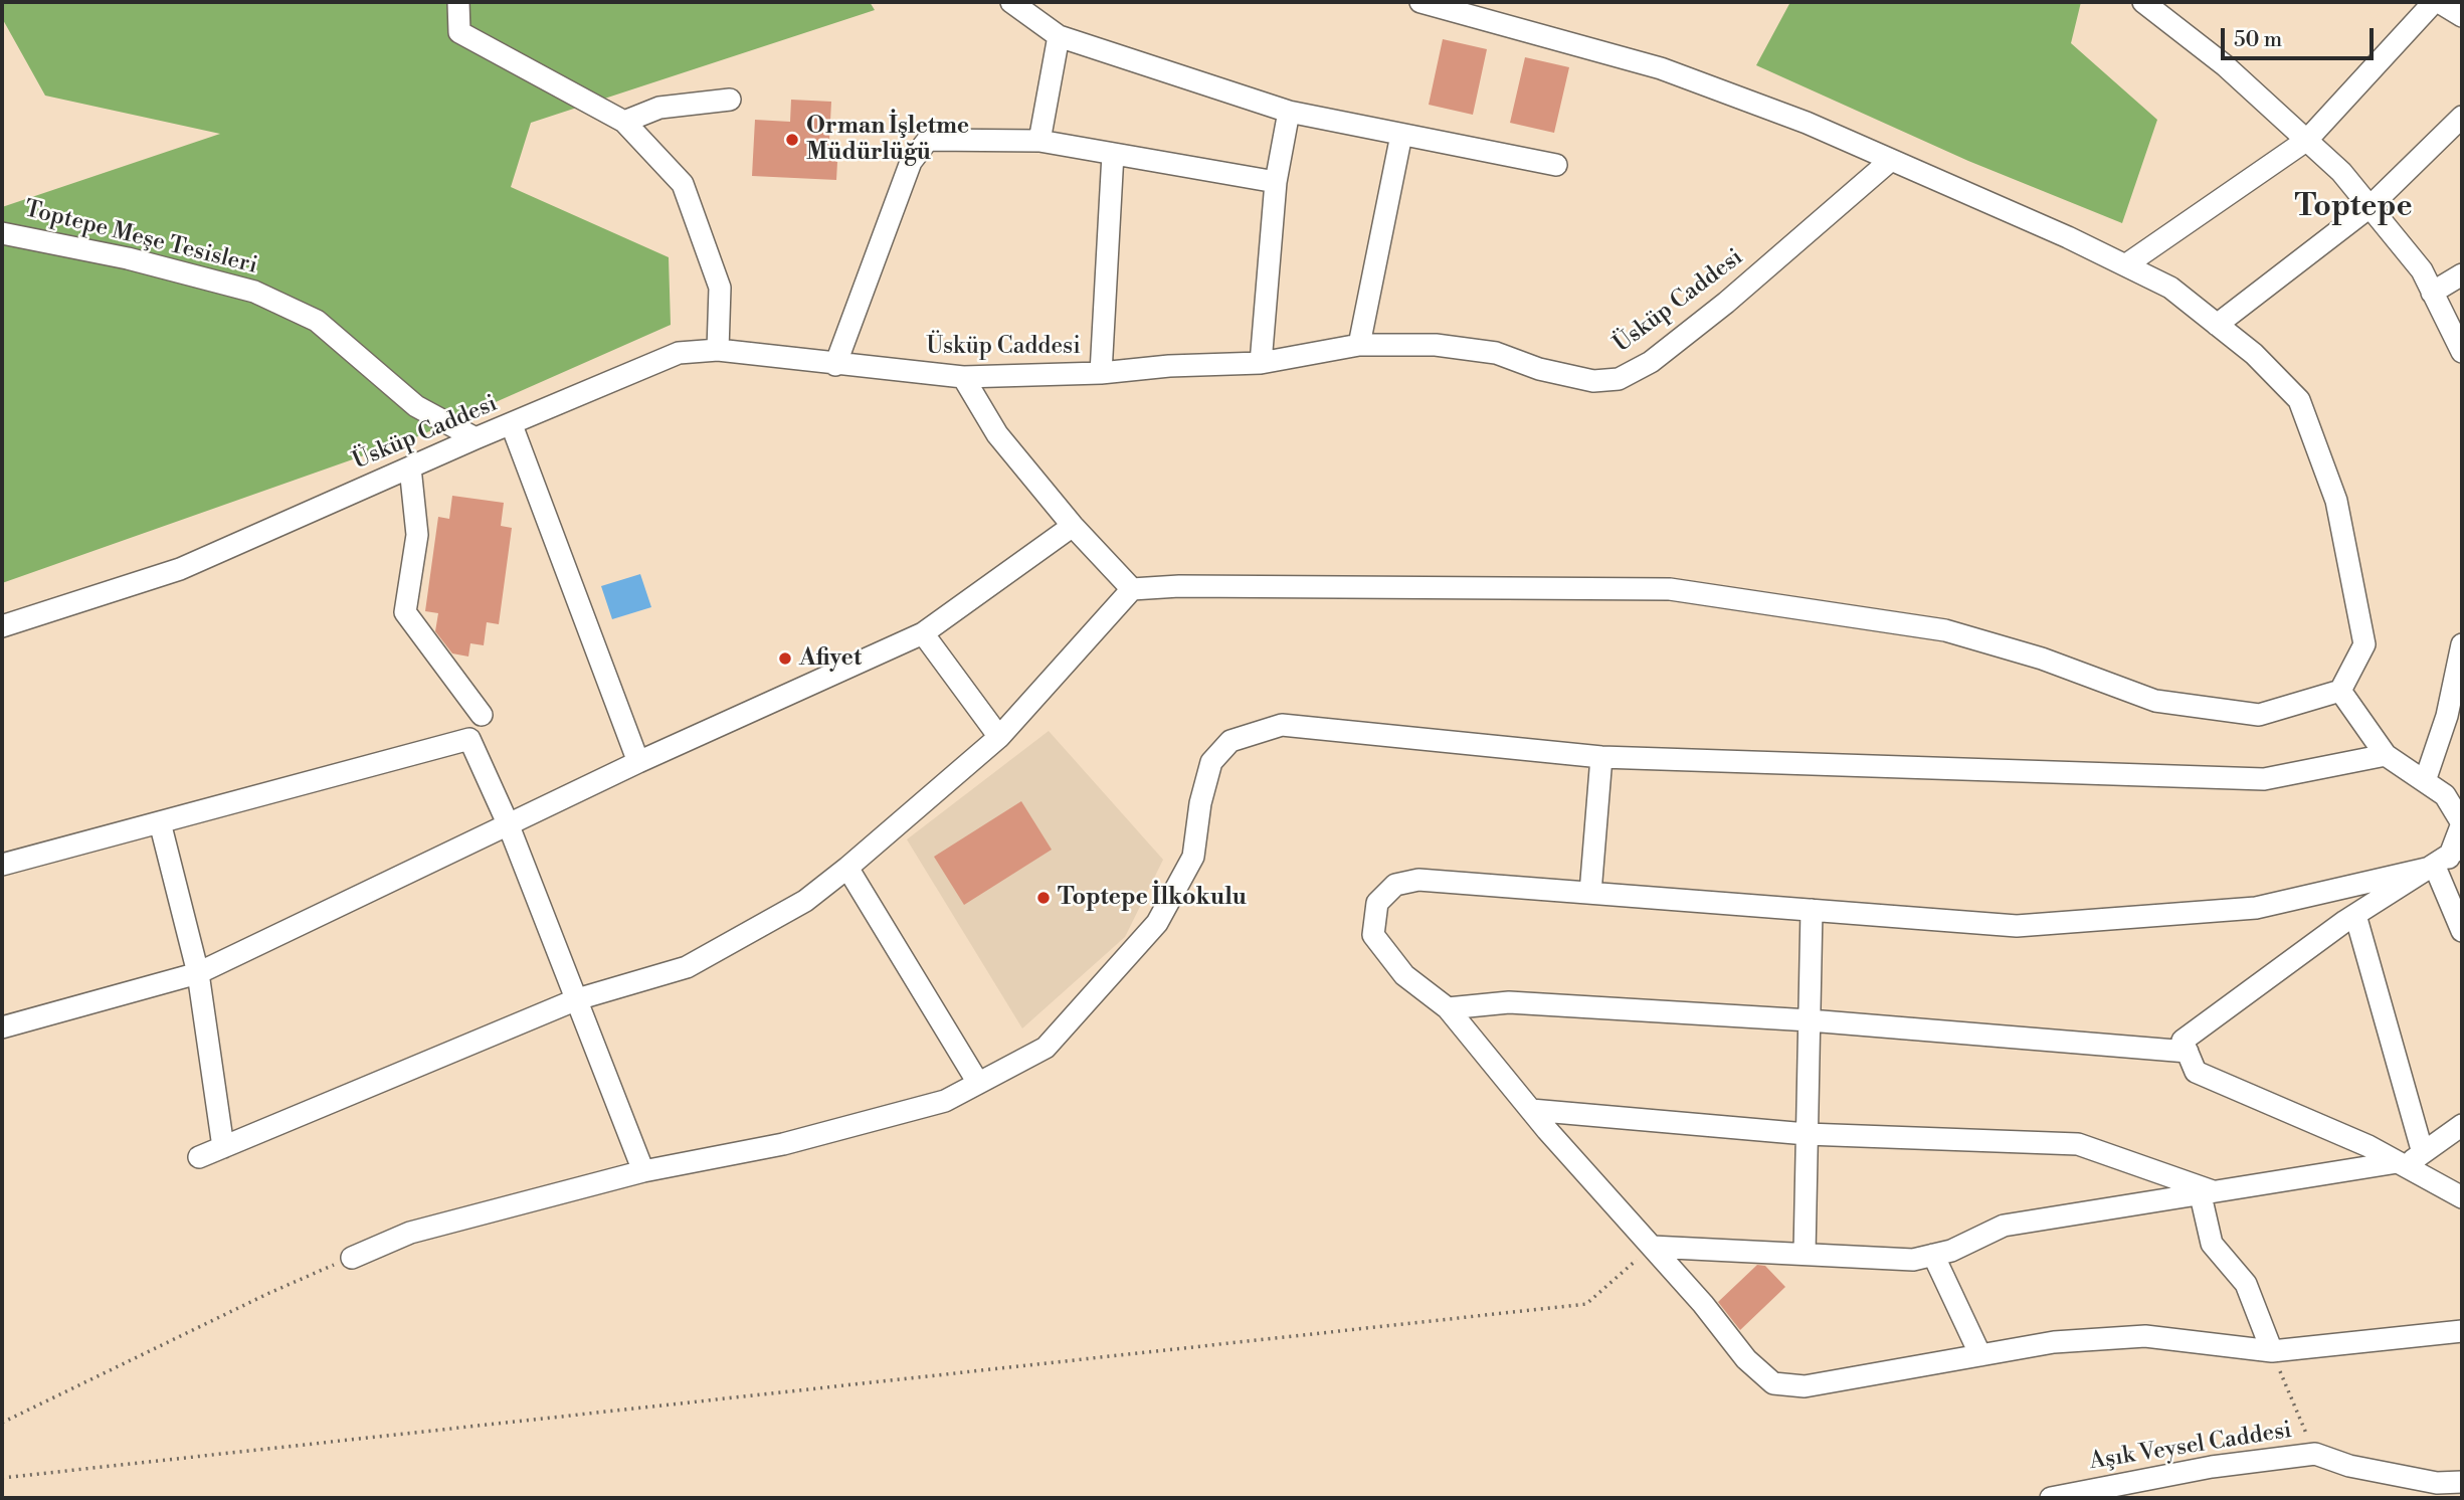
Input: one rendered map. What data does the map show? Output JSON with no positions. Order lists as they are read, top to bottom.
{
  "streets": {
    "street": ["Toptepe Meşe Tesisleri", "Üsküp Caddesi", "Aşık Veysel Caddesi"]
  },
  "crossings": [
    ["Toptepe Meşe Tesisleri", "Üsküp Caddesi"]
  ],
  "districts": ["Toptepe"],
  "places": ["Orman İşletme Müdürlüğü", "Afiyet", "Toptepe İlkokulu"],
  "scale_bar": "50 m"
}
